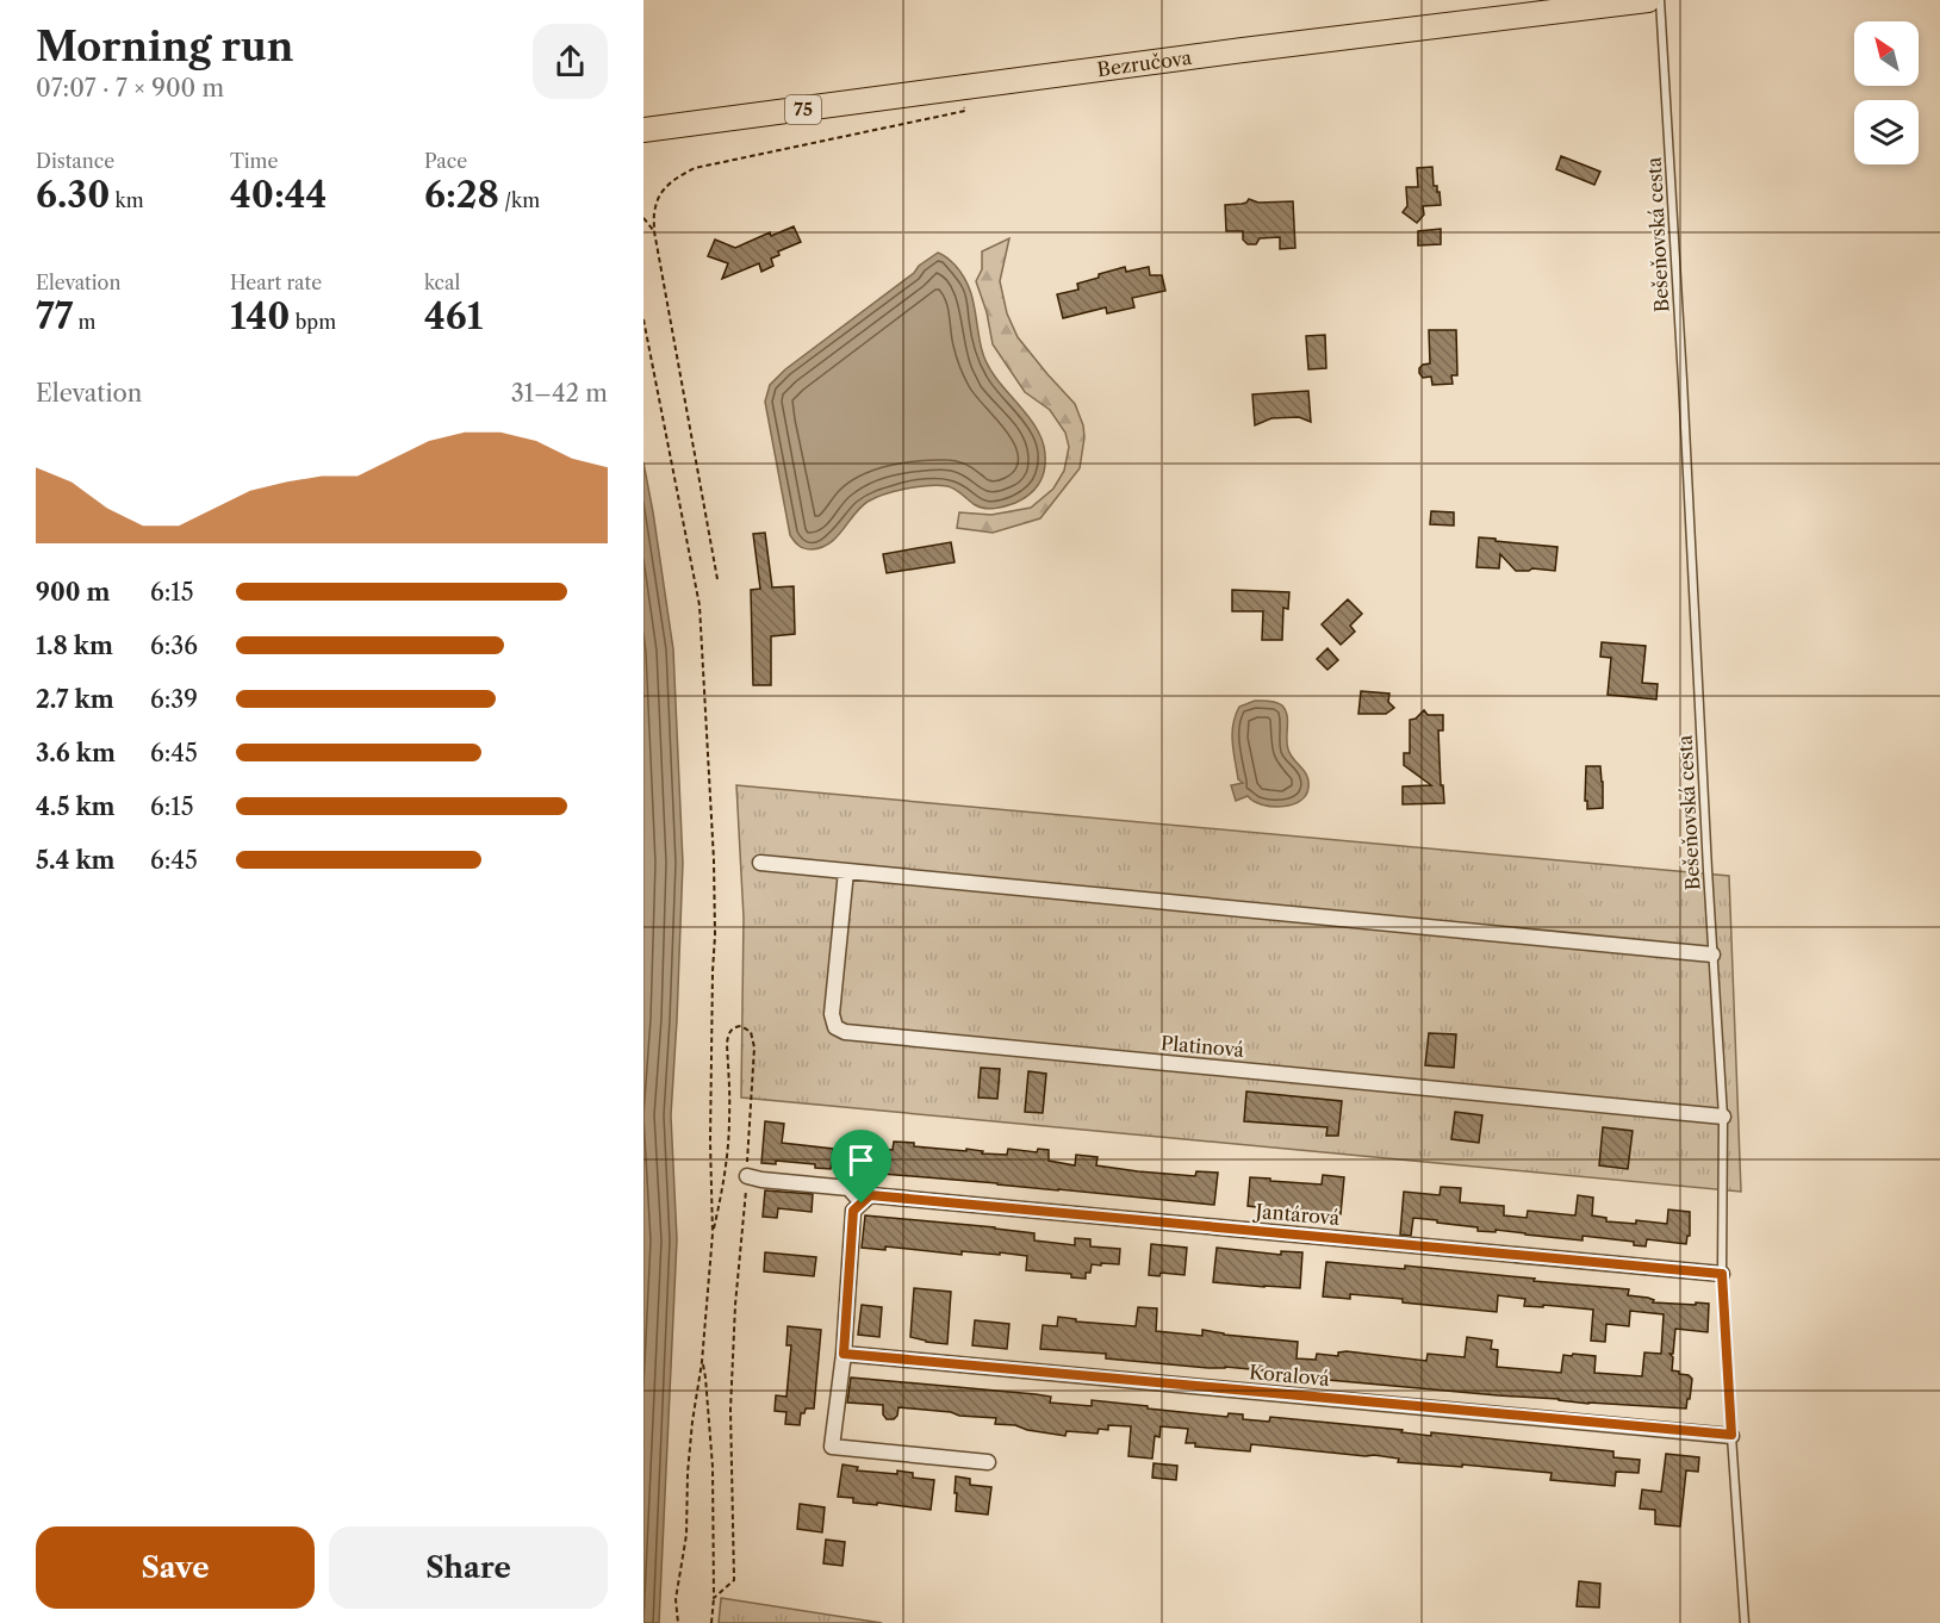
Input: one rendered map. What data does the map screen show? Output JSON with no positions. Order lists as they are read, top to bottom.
{
  "streets": {
    "main road": ["Bezručova", "75"],
    "street": ["Platinová", "Jantárová", "Koralová"],
    "lane": ["Bešeňovská cesta"]
  },
  "crossings": [
    ["Bešeňovská cesta", "Platinová"],
    ["Bešeňovská cesta", "Jantárová"],
    ["Bešeňovská cesta", "Koralová"]
  ],
  "north": "top left",
  "page": {
    "heading": ["Morning run", "07:07 · 7 × 900 m"],
    "stats": [
      ["Distance", "6.30 km"],
      ["Time", "40:44"],
      ["Pace", "6:28 /km"],
      ["Elevation", "77 m"],
      ["Heart rate", "140 bpm"],
      ["kcal", "461"]
    ],
    "chart": ["Elevation", "31–42 m"],
    "list": [
      {
        "name": "900 m",
        "note": "6:15"
      },
      {
        "name": "1.8 km",
        "note": "6:36"
      },
      {
        "name": "2.7 km",
        "note": "6:39"
      },
      {
        "name": "3.6 km",
        "note": "6:45"
      },
      {
        "name": "4.5 km",
        "note": "6:15"
      },
      {
        "name": "5.4 km",
        "note": "6:45"
      }
    ],
    "buttons": ["Save", "Share"]
  }
}
